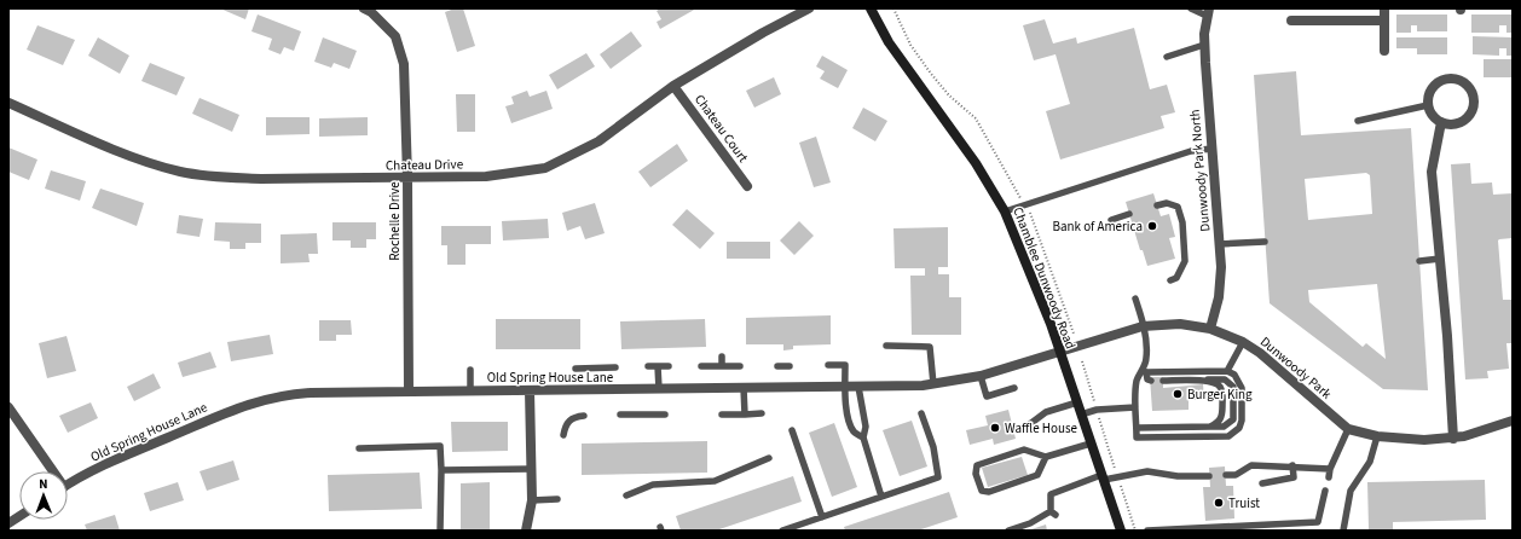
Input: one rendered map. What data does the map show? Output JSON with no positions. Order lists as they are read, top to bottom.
{
  "streets": {
    "street": [
      "Chateau Court",
      "Chateau Drive",
      "Dunwoody Park North",
      "Rochelle Drive",
      "Chamblee Dunwoody Road",
      "Dunwoody Park",
      "Old Spring House Lane"
    ]
  },
  "crossings": [
    ["Chateau Court", "Chateau Drive"],
    ["Chateau Drive", "Rochelle Drive"],
    ["Dunwoody Park North", "Dunwoody Park"],
    ["Rochelle Drive", "Old Spring House Lane"],
    ["Chamblee Dunwoody Road", "Dunwoody Park"],
    ["Chamblee Dunwoody Road", "Old Spring House Lane"],
    ["Dunwoody Park", "Old Spring House Lane"]
  ],
  "places": [
    "Bank of America",
    "Burger King",
    "Waffle House",
    "Truist"
  ],
  "north": "top"
}
